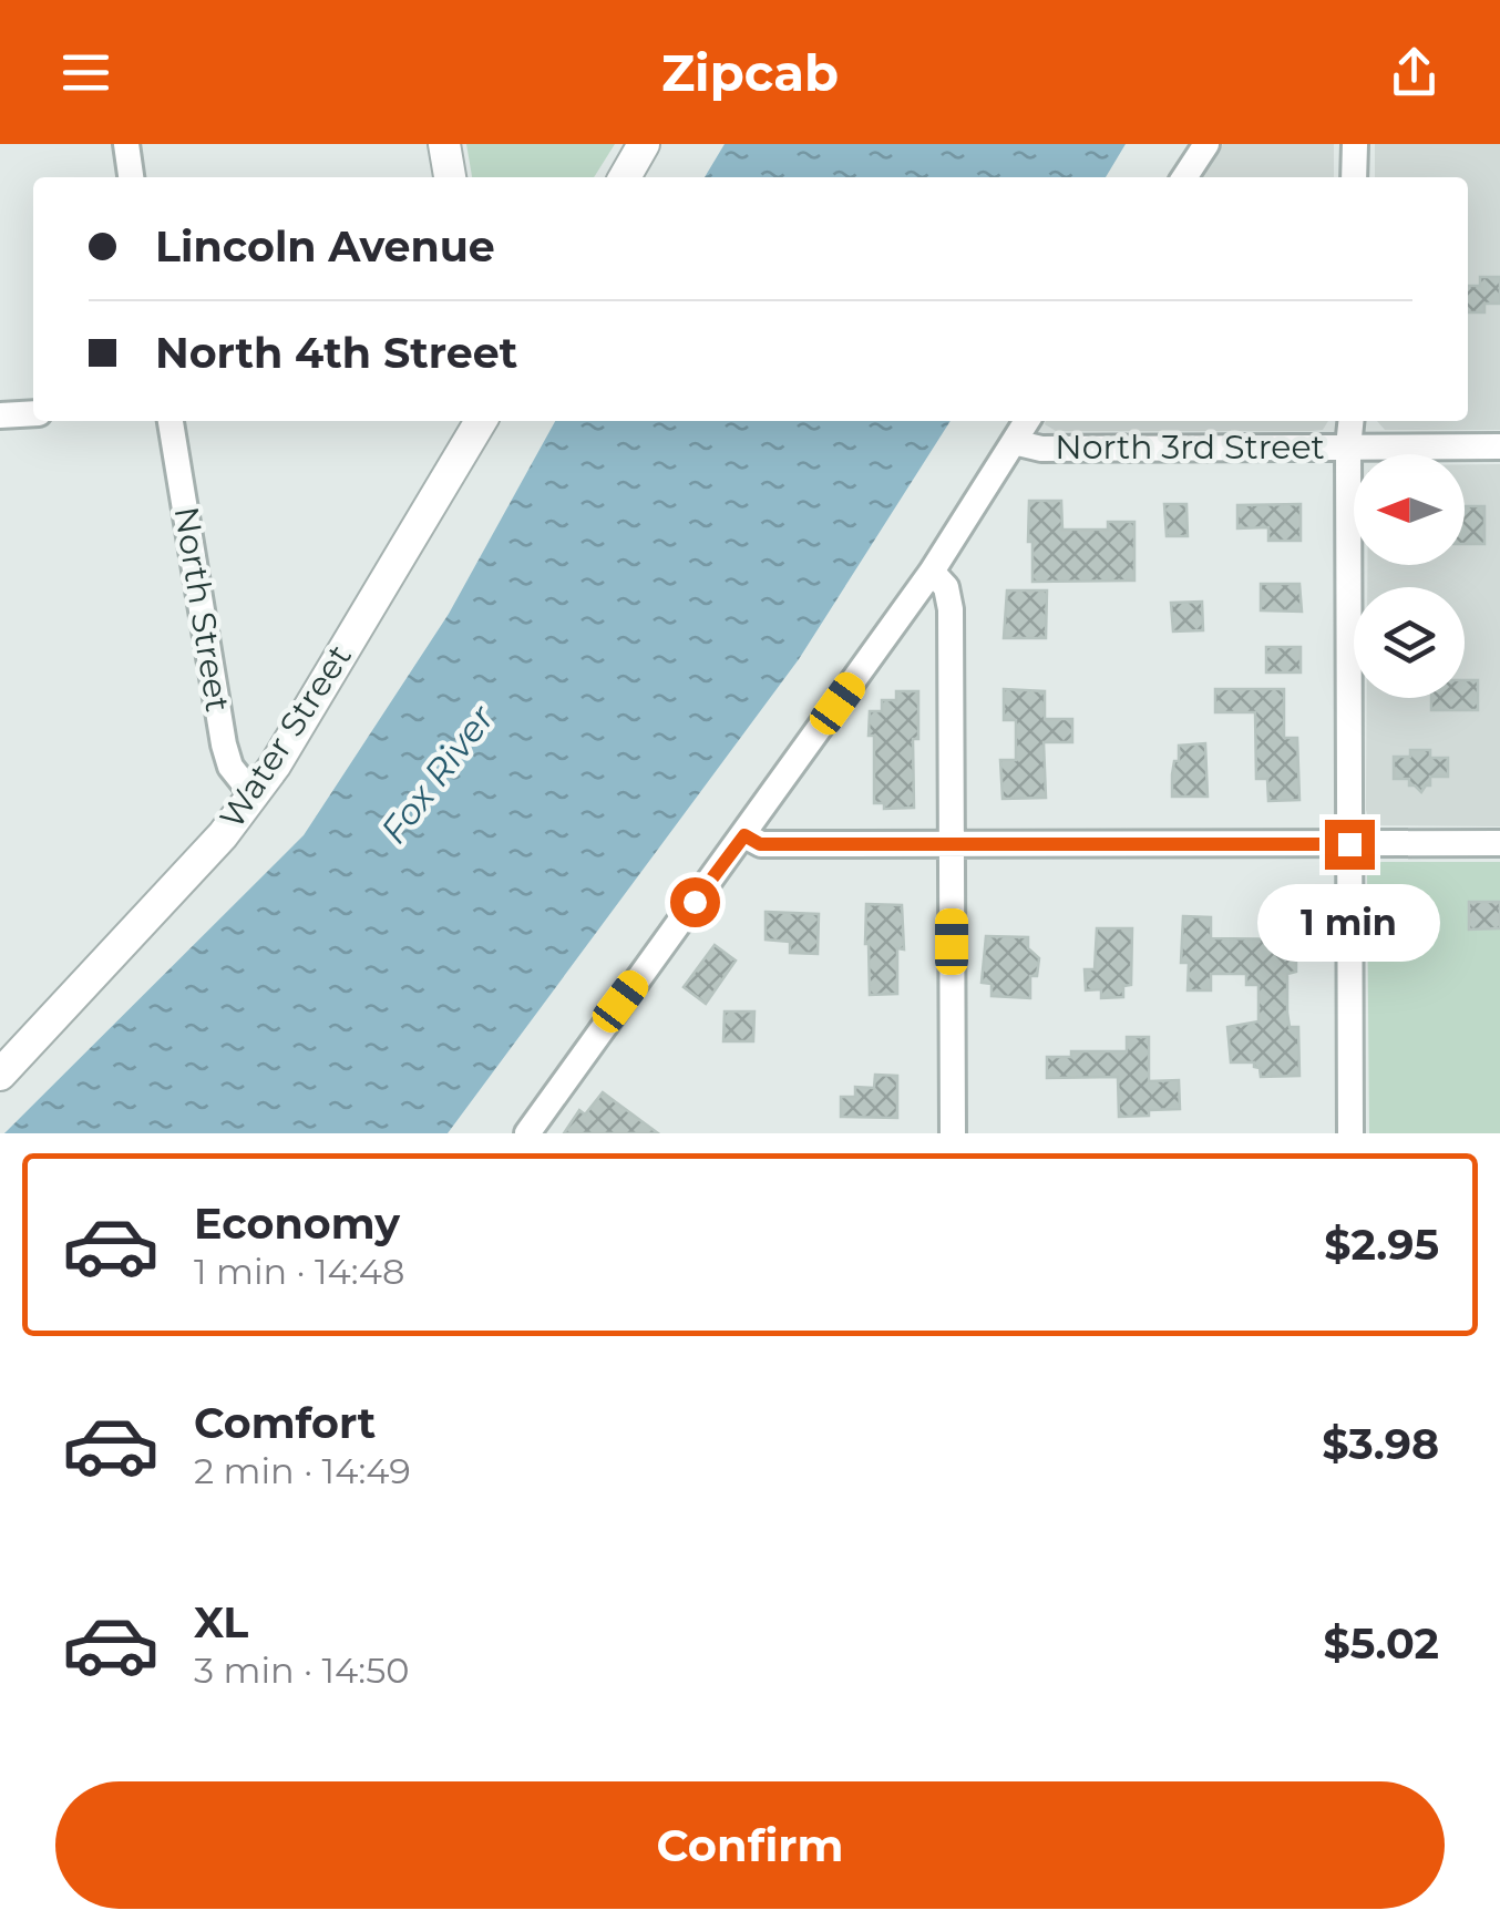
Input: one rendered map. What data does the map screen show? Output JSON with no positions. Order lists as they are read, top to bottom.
{
  "streets": {
    "street": ["North 3rd Street", "North Street", "Water Street"]
  },
  "crossings": [
    ["North Street", "Water Street"]
  ],
  "water": ["Fox River"],
  "north": "left",
  "page": {
    "header": "Zipcab",
    "banner": ["Lincoln Avenue", "North 4th Street"],
    "bubble": "1 min",
    "list": [
      {
        "name": "Economy",
        "note": "1 min · 14:48",
        "value": "$2.95"
      },
      {
        "name": "Comfort",
        "note": "2 min · 14:49",
        "value": "$3.98"
      },
      {
        "name": "XL",
        "note": "3 min · 14:50",
        "value": "$5.02"
      }
    ],
    "buttons": "Confirm"
  }
}
